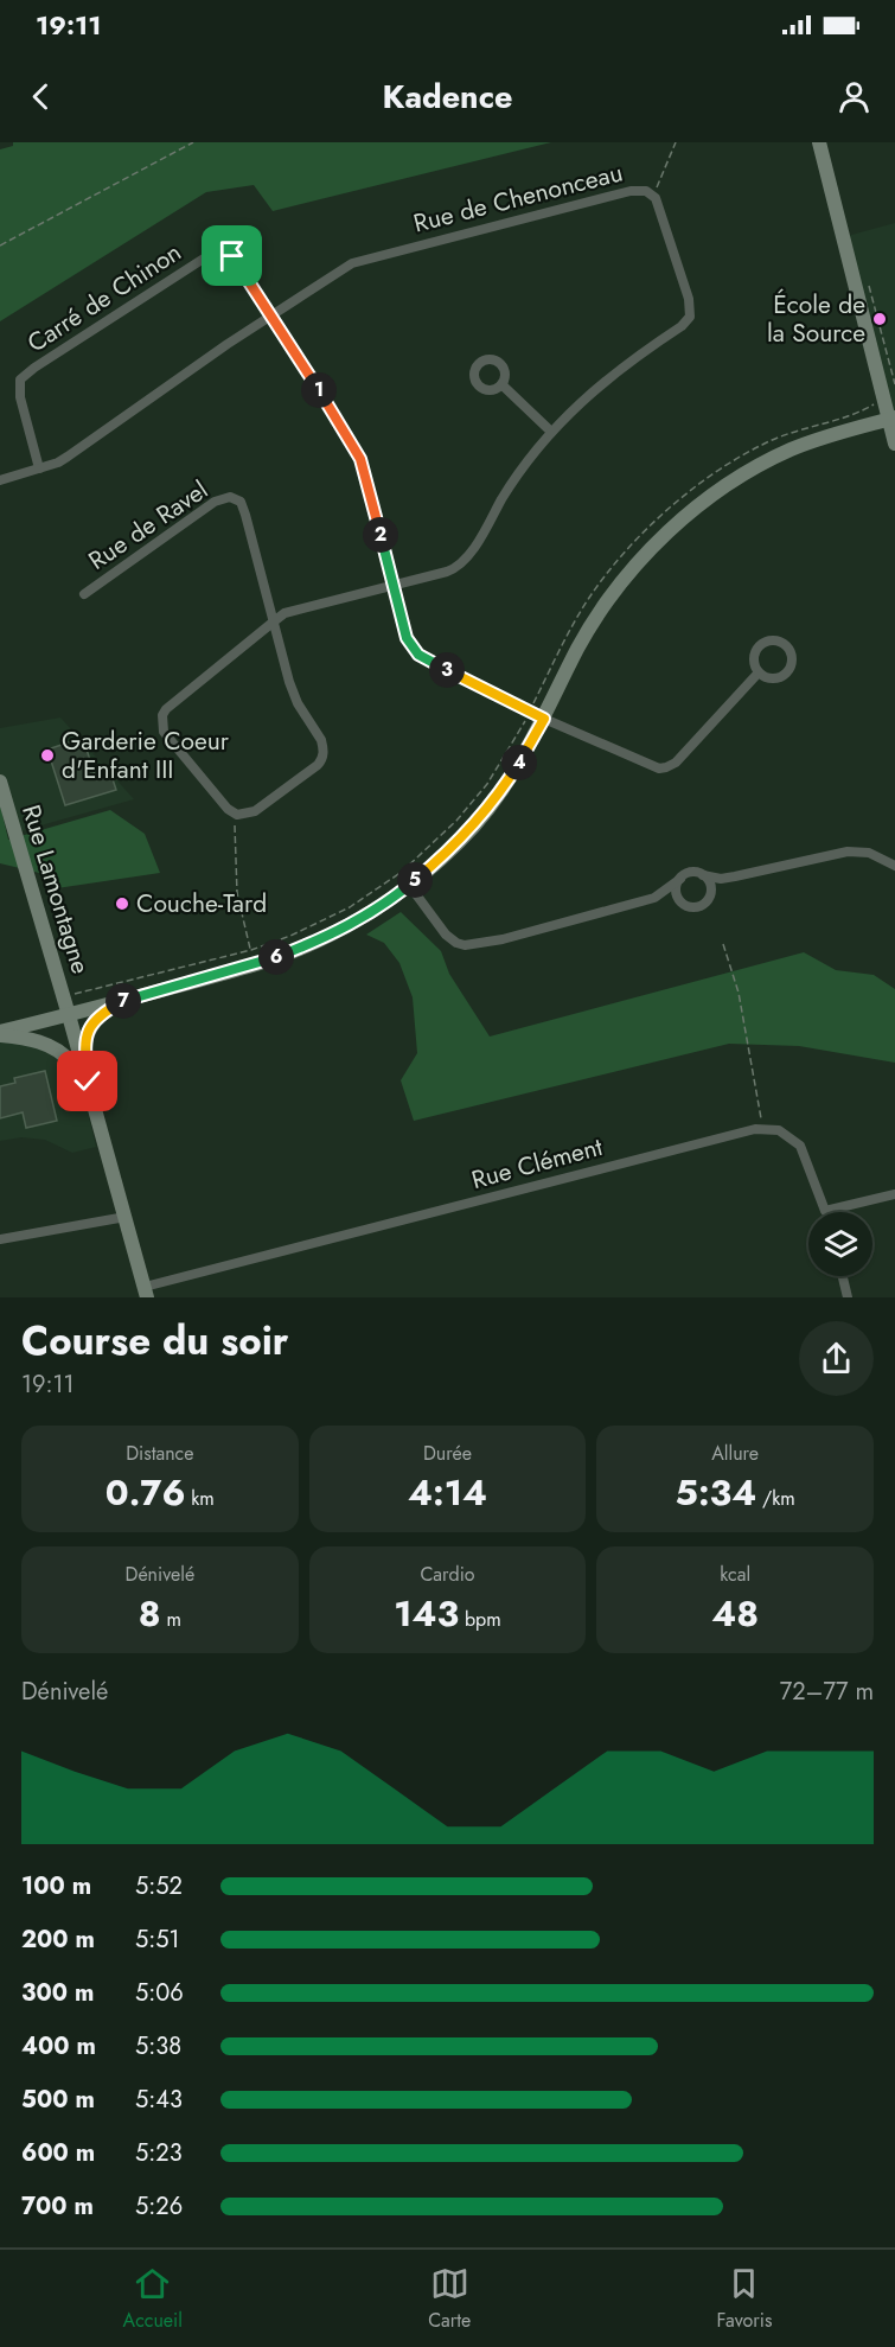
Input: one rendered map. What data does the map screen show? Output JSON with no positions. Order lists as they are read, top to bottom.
{
  "streets": {
    "street": [
      "Rue de Chenonceau",
      "Carré de Chinon",
      "Rue de Ravel",
      "Rue Lamontagne",
      "Rue Clément"
    ]
  },
  "crossings": [
    ["Rue de Chenonceau", "Carré de Chinon"],
    ["Rue de Chenonceau", "Rue de Ravel"],
    ["Rue Lamontagne", "Rue Clément"]
  ],
  "places": ["École de la Source", "Garderie Coeur d'Enfant III", "Couche-Tard"],
  "page": {
    "status": "19:11",
    "header": "Kadence",
    "pins": [
      "1",
      "2",
      "3",
      "4",
      "5",
      "6",
      "7"
    ],
    "heading": ["Course du soir", "19:11"],
    "stats": [
      ["Distance", "0.76 km"],
      ["Durée", "4:14"],
      ["Allure", "5:34 /km"],
      ["Dénivelé", "8 m"],
      ["Cardio", "143 bpm"],
      ["kcal", "48"]
    ],
    "chart": ["Dénivelé", "72–77 m"],
    "list": [
      {
        "name": "100 m",
        "note": "5:52"
      },
      {
        "name": "200 m",
        "note": "5:51"
      },
      {
        "name": "300 m",
        "note": "5:06"
      },
      {
        "name": "400 m",
        "note": "5:38"
      },
      {
        "name": "500 m",
        "note": "5:43"
      },
      {
        "name": "600 m",
        "note": "5:23"
      },
      {
        "name": "700 m",
        "note": "5:26"
      }
    ],
    "tabs": ["Accueil", "Carte", "Favoris"]
  }
}
